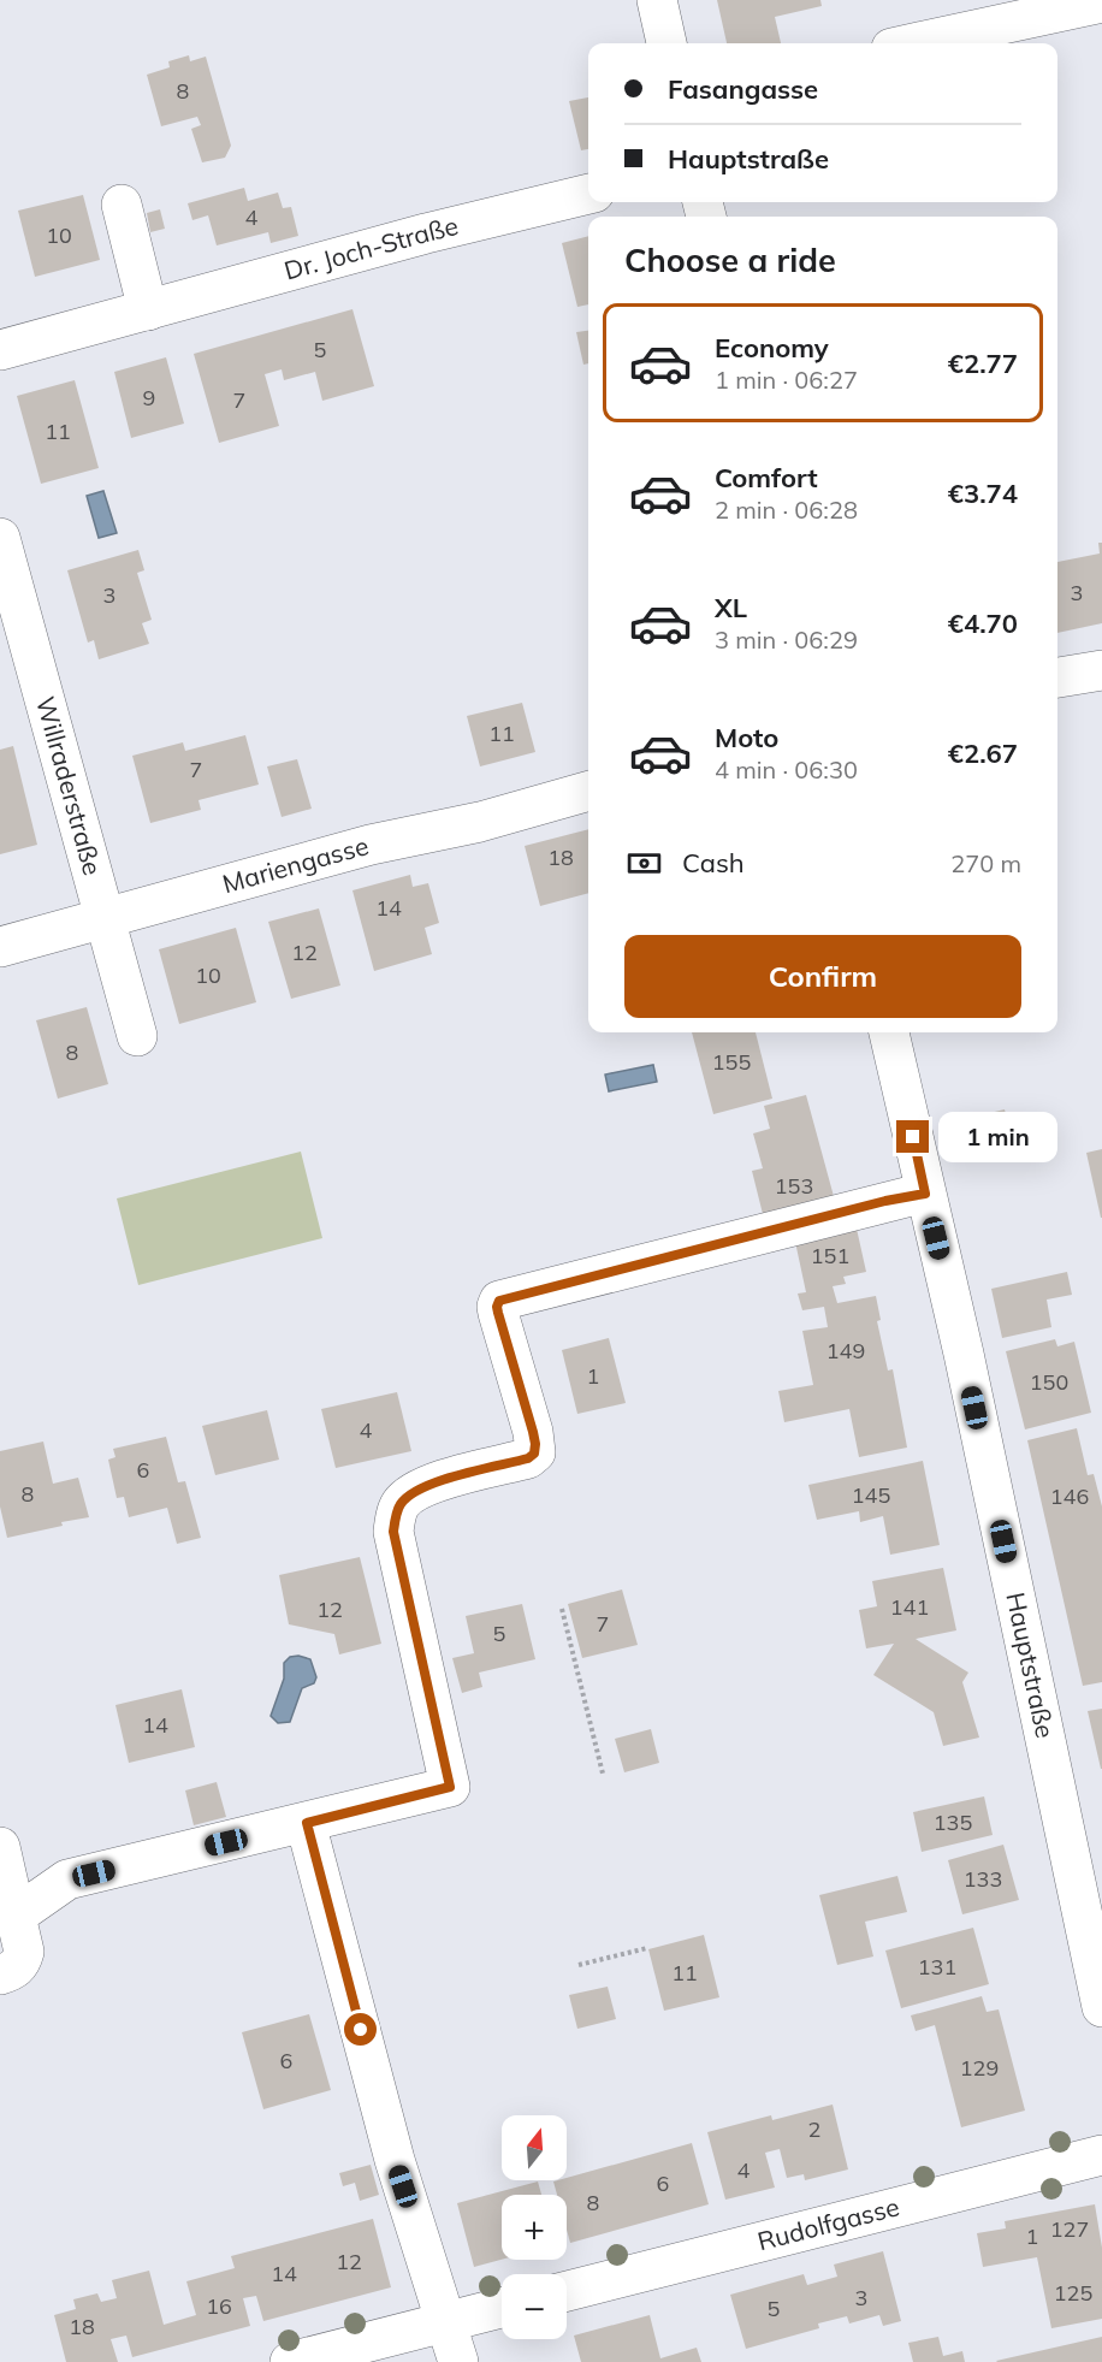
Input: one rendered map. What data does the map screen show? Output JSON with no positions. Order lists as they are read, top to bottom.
{
  "streets": {
    "street": [
      "Dr. Joch-Straße",
      "Willraderstraße",
      "Mariengasse",
      "Hauptstraße",
      "Rudolfgasse"
    ]
  },
  "crossings": [
    ["Willraderstraße", "Mariengasse"]
  ],
  "house_numbers": [
    "8",
    "4",
    "10",
    "5",
    "9",
    "7",
    "11",
    "3",
    "3",
    "11",
    "7",
    "18",
    "14",
    "12",
    "10",
    "8",
    "155",
    "153",
    "151",
    "149",
    "1",
    "150",
    "4",
    "6",
    "8",
    "145",
    "146",
    "141",
    "12",
    "7",
    "5",
    "14",
    "135",
    "133",
    "131",
    "11",
    "6",
    "129",
    "2",
    "4",
    "6",
    "8",
    "127",
    "1",
    "12",
    "14",
    "125",
    "3",
    "16",
    "5",
    "18"
  ],
  "north": "top",
  "page": {
    "banner": ["Fasangasse", "Hauptstraße"],
    "heading": "Choose a ride",
    "list": [
      {
        "name": "Economy",
        "note": "1 min · 06:27",
        "value": "€2.77"
      },
      {
        "name": "Comfort",
        "note": "2 min · 06:28",
        "value": "€3.74"
      },
      {
        "name": "XL",
        "note": "3 min · 06:29",
        "value": "€4.70"
      },
      {
        "name": "Moto",
        "note": "4 min · 06:30",
        "value": "€2.67"
      }
    ],
    "pay": ["Cash", "270 m"],
    "buttons": "Confirm",
    "bubble": "1 min",
    "map_buttons": ["+", "−"]
  }
}
